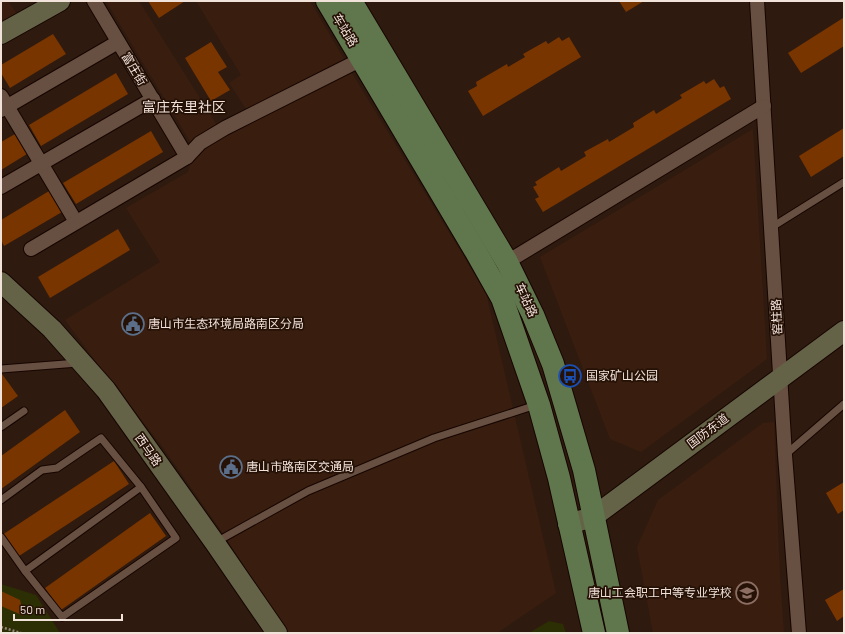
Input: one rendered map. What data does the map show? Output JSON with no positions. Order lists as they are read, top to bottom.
{
  "streets": {
    "main road": ["车站路"],
    "street": [
      "富庄街",
      "窑柱路",
      "国防东道",
      "西马路"
    ]
  },
  "crossings": [
    ["车站路", "国防东道"],
    ["窑柱路", "国防东道"]
  ],
  "districts": ["富庄东里社区"],
  "places": {
    "public building": ["唐山市生态环境局路南区分局", "唐山市路南区交通局"],
    "bus stop": ["国家矿山公园"],
    "school or university": ["唐山工会职工中等专业学校"]
  },
  "scale_bar": "50 m"
}
